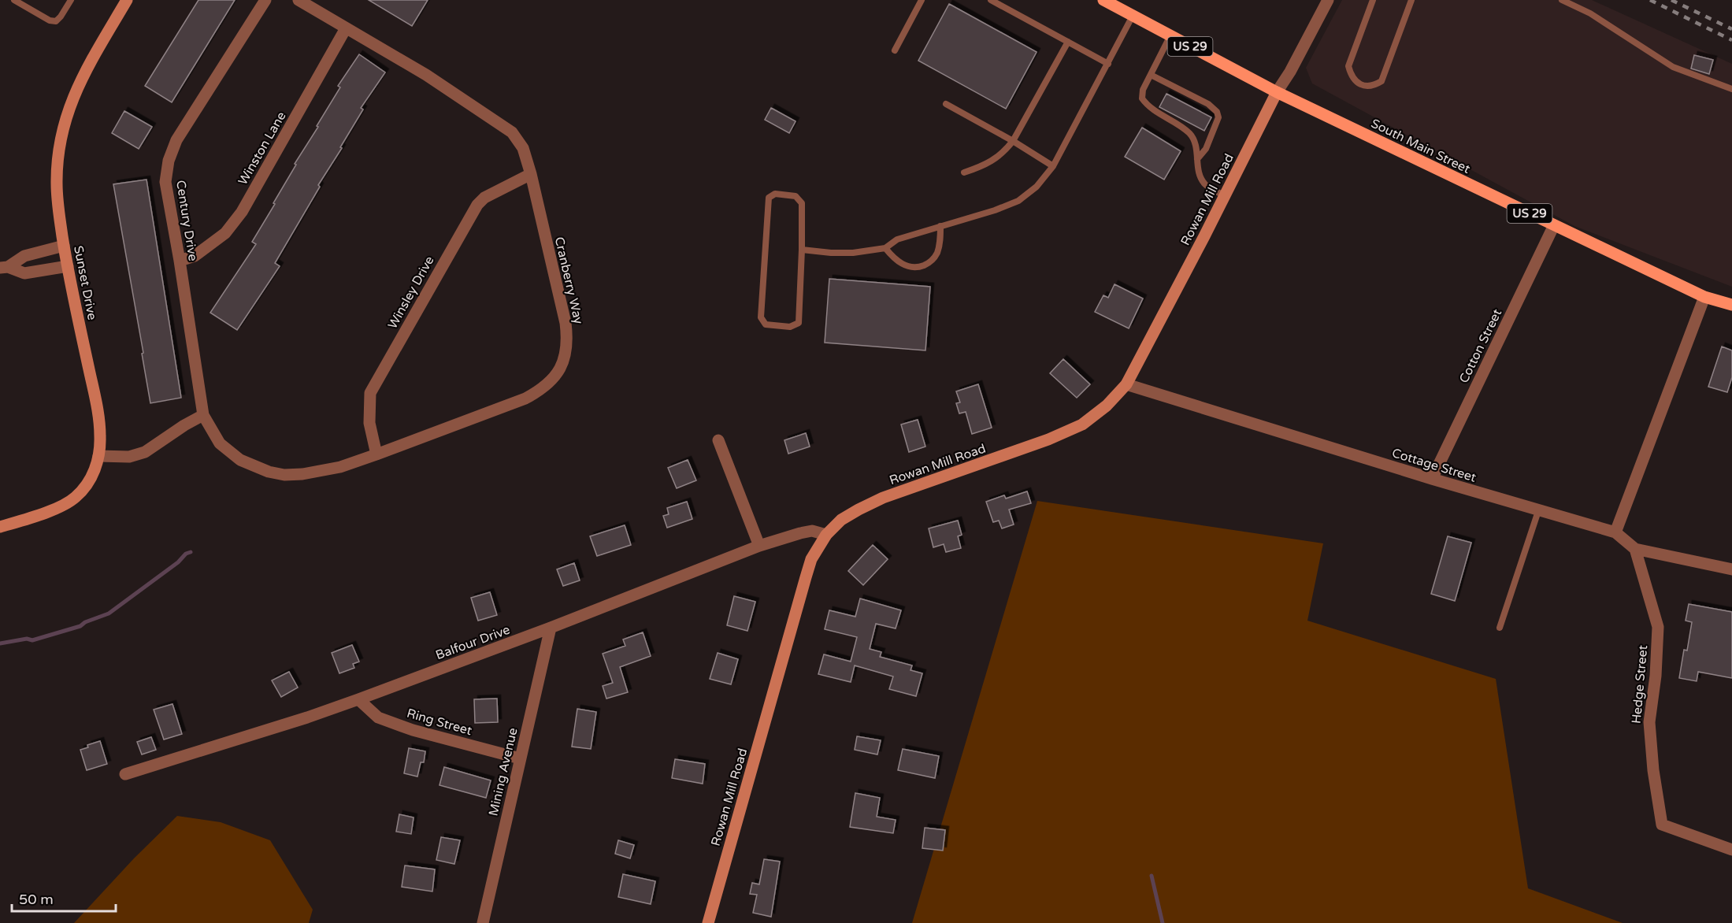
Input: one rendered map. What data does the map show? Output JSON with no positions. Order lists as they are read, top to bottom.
{
  "streets": {
    "main road": ["US 29", "South Main Street"],
    "street": [
      "Winston Lane",
      "Rowan Mill Road",
      "Century Drive",
      "Cranberry Way",
      "Sunset Drive",
      "Winsley Drive",
      "Cotton Street",
      "Cottage Street",
      "Balfour Drive",
      "Hedge Street",
      "Ring Street",
      "Mining Avenue"
    ]
  },
  "crossings": [
    ["South Main Street", "Rowan Mill Road"],
    ["South Main Street", "Cotton Street"],
    ["Winston Lane", "Century Drive"],
    ["Winston Lane", "Cranberry Way"],
    ["Rowan Mill Road", "Cottage Street"],
    ["Rowan Mill Road", "Balfour Drive"],
    ["Century Drive", "Cranberry Way"],
    ["Cranberry Way", "Winsley Drive"],
    ["Cotton Street", "Cottage Street"],
    ["Cottage Street", "Hedge Street"],
    ["Balfour Drive", "Ring Street"],
    ["Balfour Drive", "Mining Avenue"],
    ["Ring Street", "Mining Avenue"]
  ],
  "scale_bar": "50 m"
}
